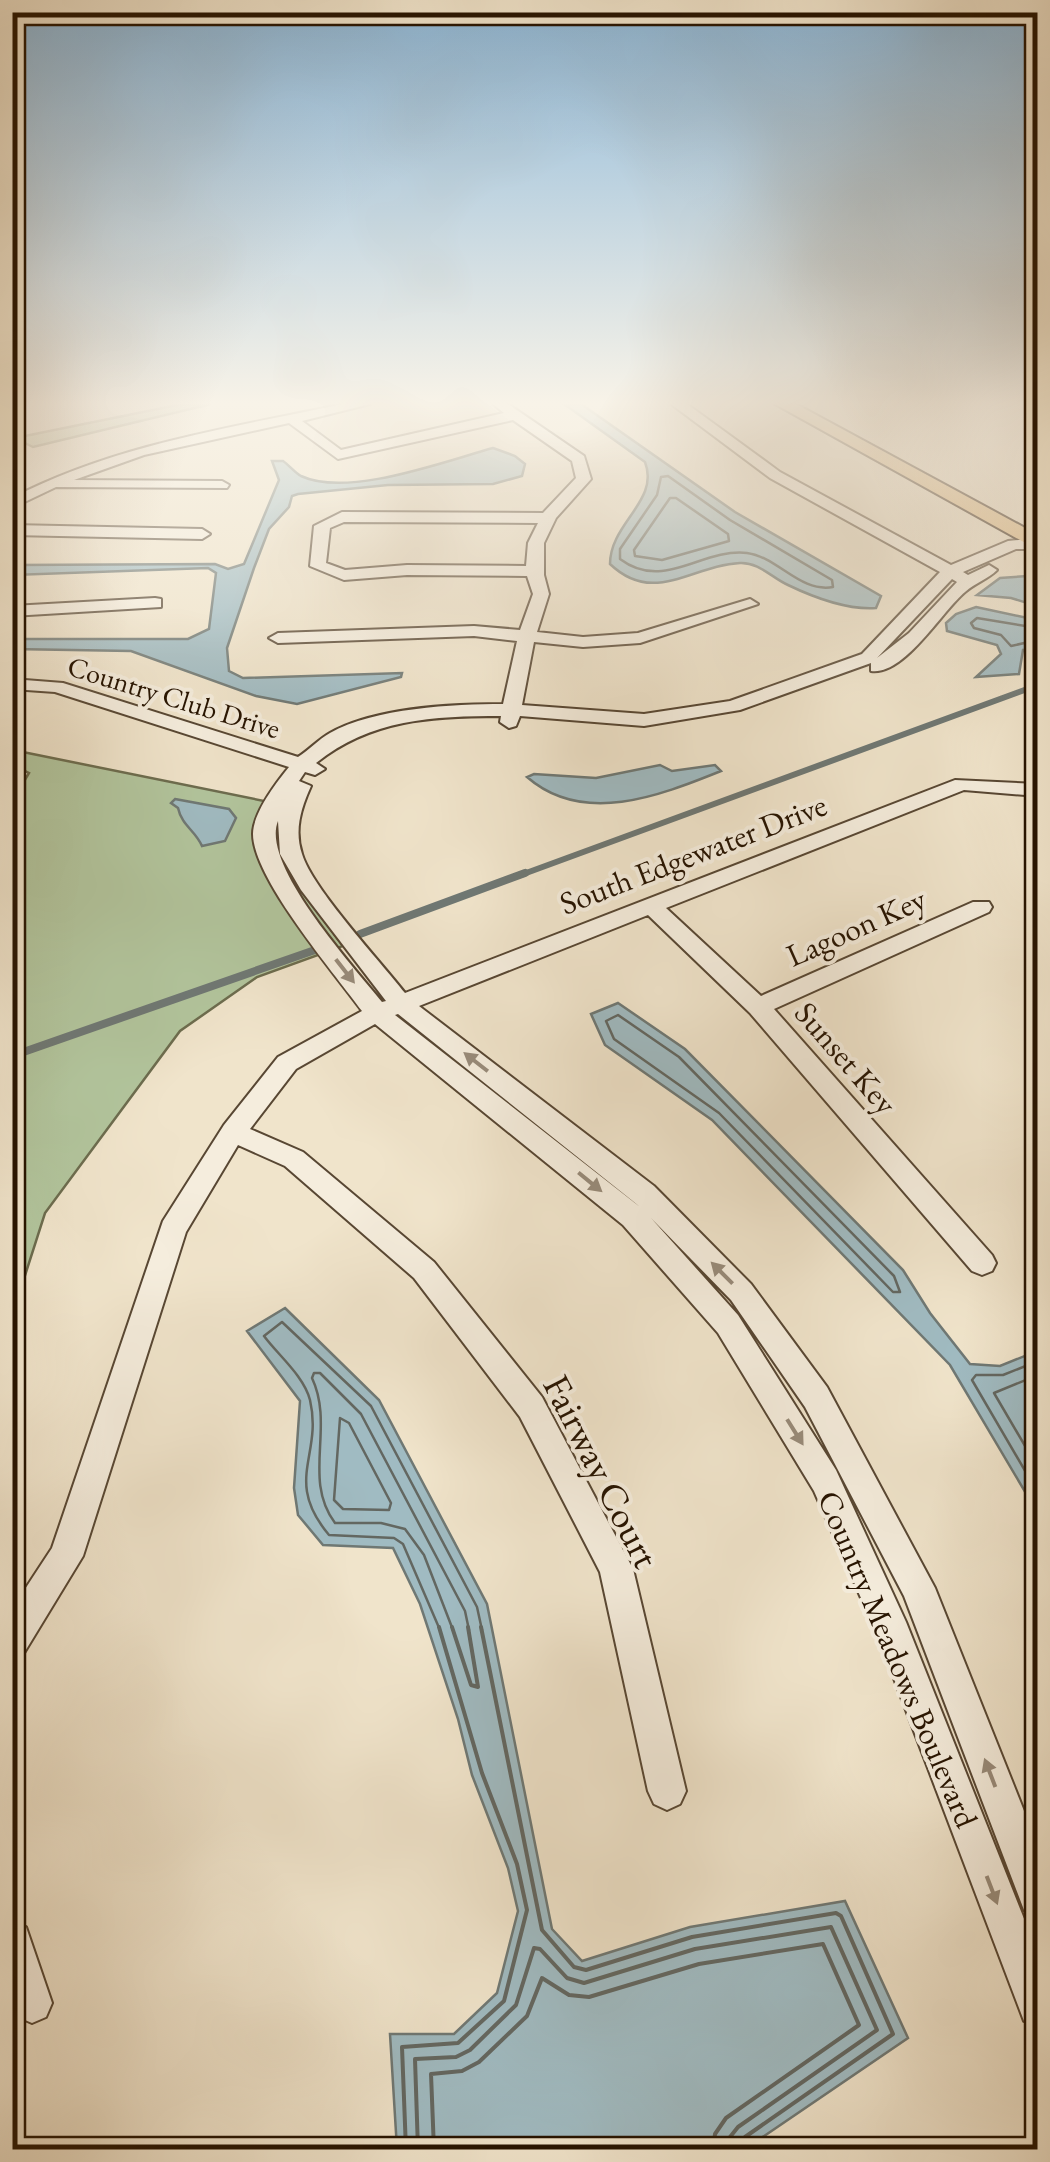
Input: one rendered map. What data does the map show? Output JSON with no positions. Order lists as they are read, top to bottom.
{
  "streets": {
    "street": [
      "Country Club Drive",
      "South Edgewater Drive",
      "Lagoon Key",
      "Sunset Key",
      "Fairway Court",
      "Country Meadows Boulevard"
    ]
  },
  "crossings": [
    ["Country Club Drive", "Country Meadows Boulevard"],
    ["South Edgewater Drive", "Sunset Key"],
    ["South Edgewater Drive", "Fairway Court"],
    ["South Edgewater Drive", "Country Meadows Boulevard"],
    ["Lagoon Key", "Sunset Key"]
  ]
}
